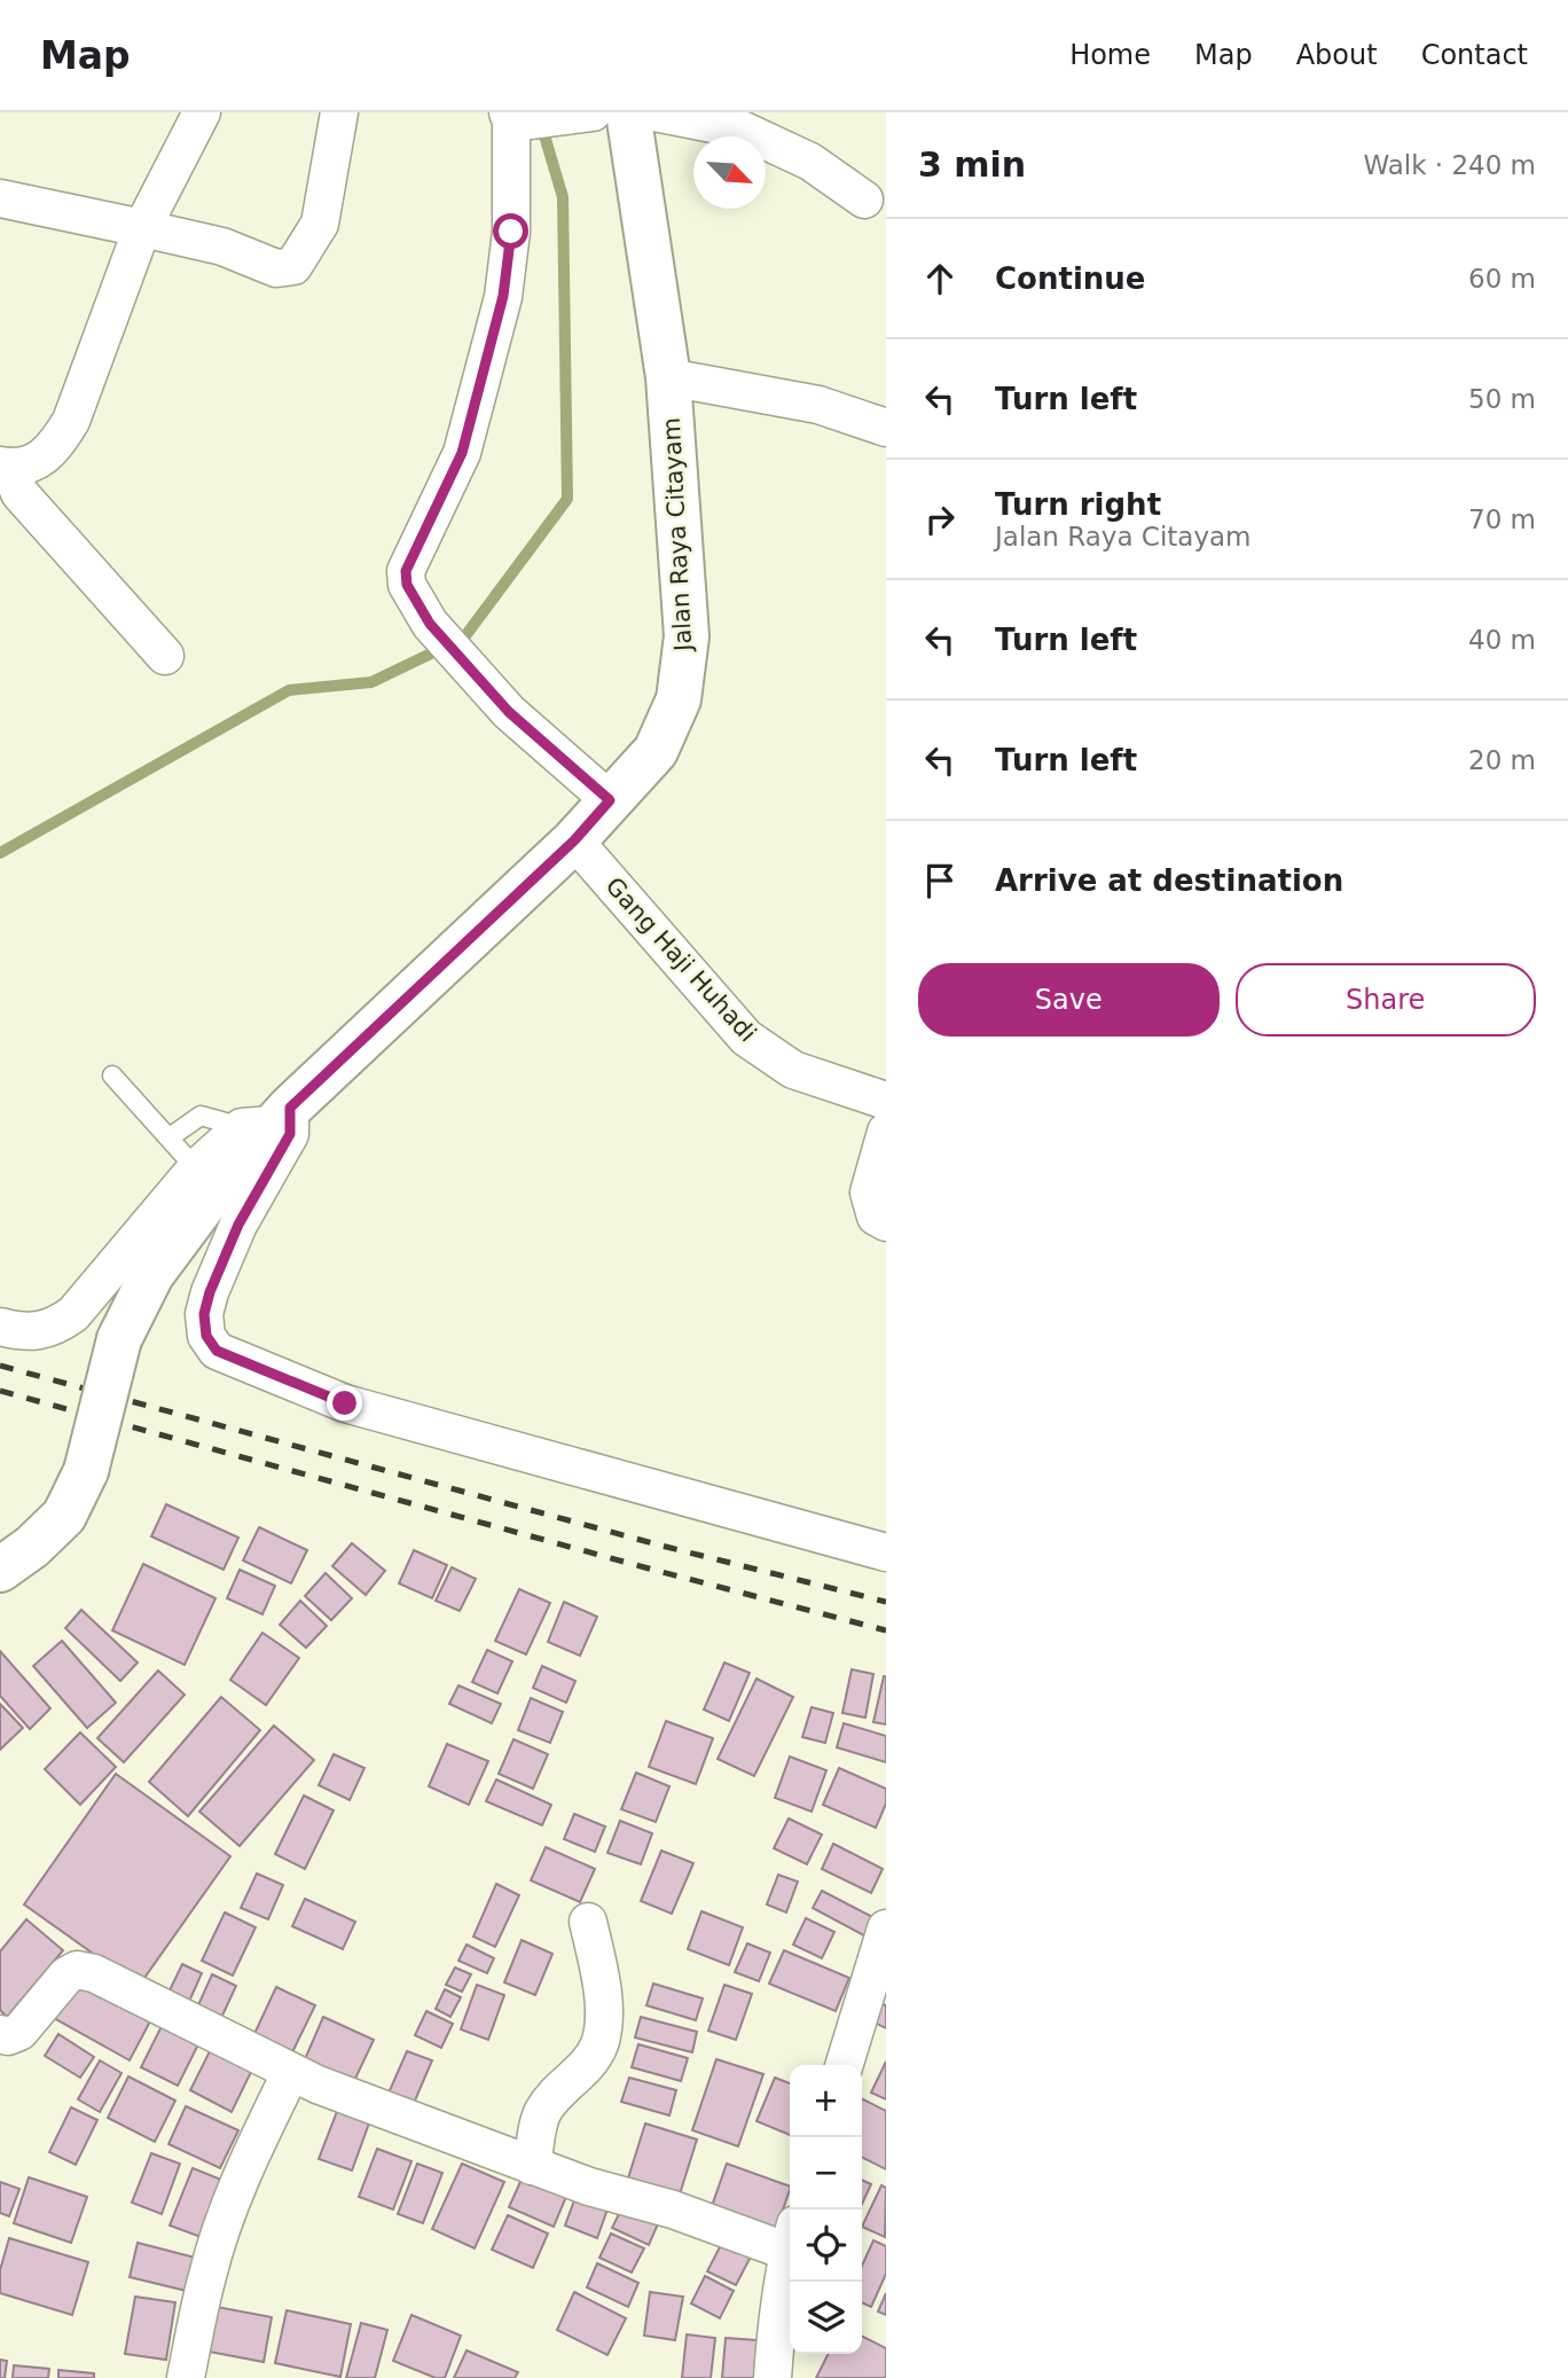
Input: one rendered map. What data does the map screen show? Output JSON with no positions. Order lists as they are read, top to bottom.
{
  "streets": {
    "main road": ["Jalan Raya Citayam"],
    "street": ["Gang Haji Huhadi"]
  },
  "crossings": [
    ["Jalan Raya Citayam", "Gang Haji Huhadi"]
  ],
  "north": "bottom right",
  "page": {
    "header": "Map",
    "nav": [
      "Home",
      "Map",
      "About",
      "Contact"
    ],
    "heading": ["3 min", "Walk · 240 m"],
    "list": [
      ["Continue", "60 m"],
      ["Turn left", "50 m"],
      ["Turn right", "Jalan Raya Citayam", "70 m"],
      ["Turn left", "40 m"],
      ["Turn left", "20 m"],
      "Arrive at destination"
    ],
    "buttons": ["Save", "Share"],
    "map_buttons": ["+", "−"]
  }
}
